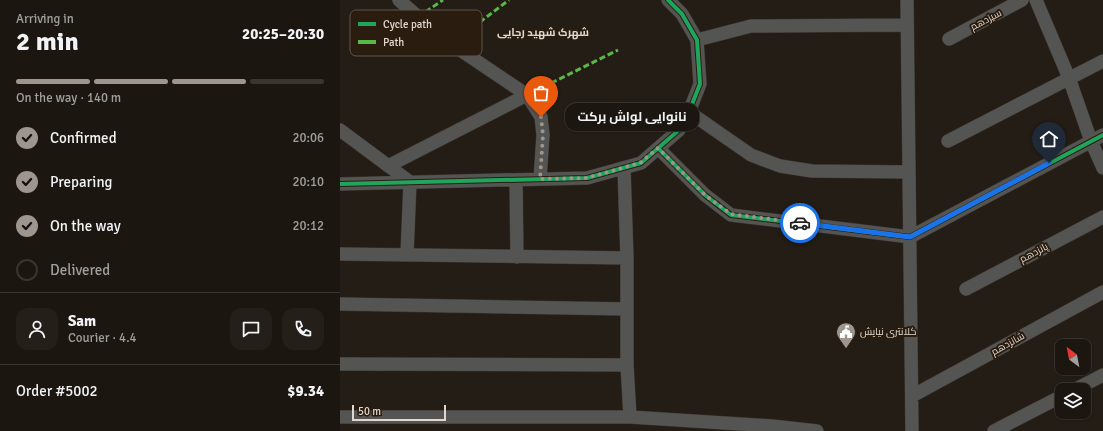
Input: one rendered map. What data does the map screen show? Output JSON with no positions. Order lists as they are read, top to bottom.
{
  "streets": {
    "street": ["سیزدهم", "پانزدهم", "شانزدهم"]
  },
  "districts": ["شهرک شهید رجایی"],
  "places": {
    "other": ["نانوایی لواش برکت"],
    "public building": ["کلانتری نیایش"]
  },
  "legend": ["Cycle path", "Path"],
  "scale_bar": "50 m",
  "north": "top left",
  "page": {
    "heading": ["2 min", "Arriving in", "20:25–20:30"],
    "panel": [
      "Sam",
      "Courier · 4.4",
      "Order #5002",
      "$9.34"
    ],
    "bar": "On the way · 140 m",
    "bubble": "نانوایی لواش برکت",
    "list": [
      ["Confirmed", "20:06"],
      ["Preparing", "20:10"],
      ["On the way", "20:12"],
      "Delivered"
    ],
    "scale": "50 m"
  }
}
